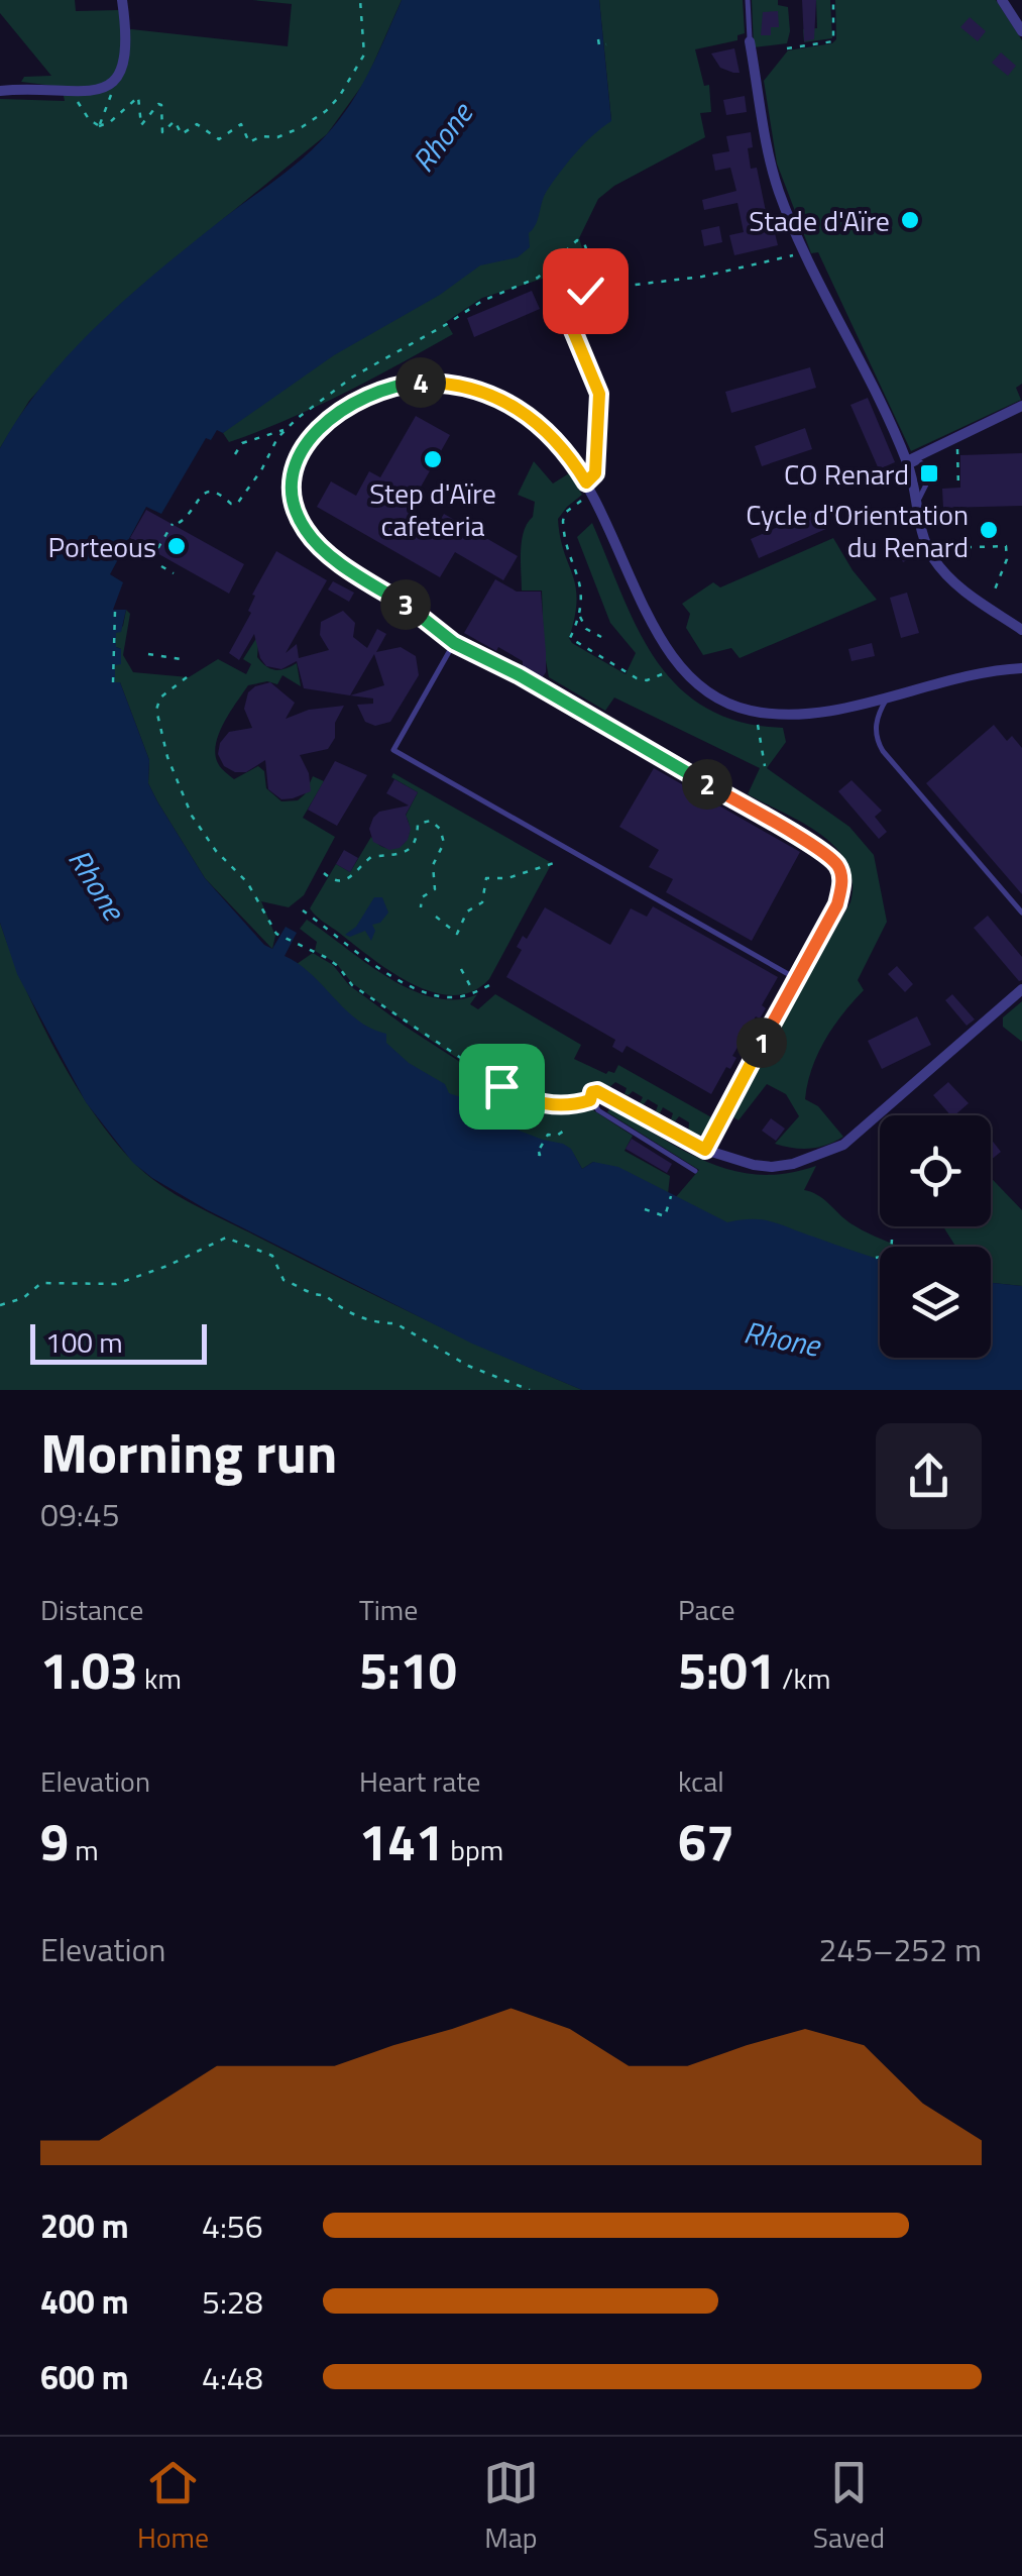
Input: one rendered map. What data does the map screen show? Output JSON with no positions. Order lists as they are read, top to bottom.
{
  "water": ["Rhone"],
  "places": {
    "other": [
      "Stade d'Aïre",
      "Step d'Aïre cafeteria",
      "Cycle d'Orientation du Renard",
      "Porteous"
    ],
    "transit": ["CO Renard"]
  },
  "scale_bar": "100 m",
  "page": {
    "pins": [
      "4",
      "3",
      "2",
      "1"
    ],
    "scale": "100 m",
    "heading": ["Morning run", "09:45"],
    "stats": [
      ["Distance", "1.03 km"],
      ["Time", "5:10"],
      ["Pace", "5:01 /km"],
      ["Elevation", "9 m"],
      ["Heart rate", "141 bpm"],
      ["kcal", "67"]
    ],
    "chart": ["Elevation", "245–252 m"],
    "list": [
      {
        "name": "200 m",
        "note": "4:56"
      },
      {
        "name": "400 m",
        "note": "5:28"
      },
      {
        "name": "600 m",
        "note": "4:48"
      }
    ],
    "tabs": ["Home", "Map", "Saved"]
  }
}
